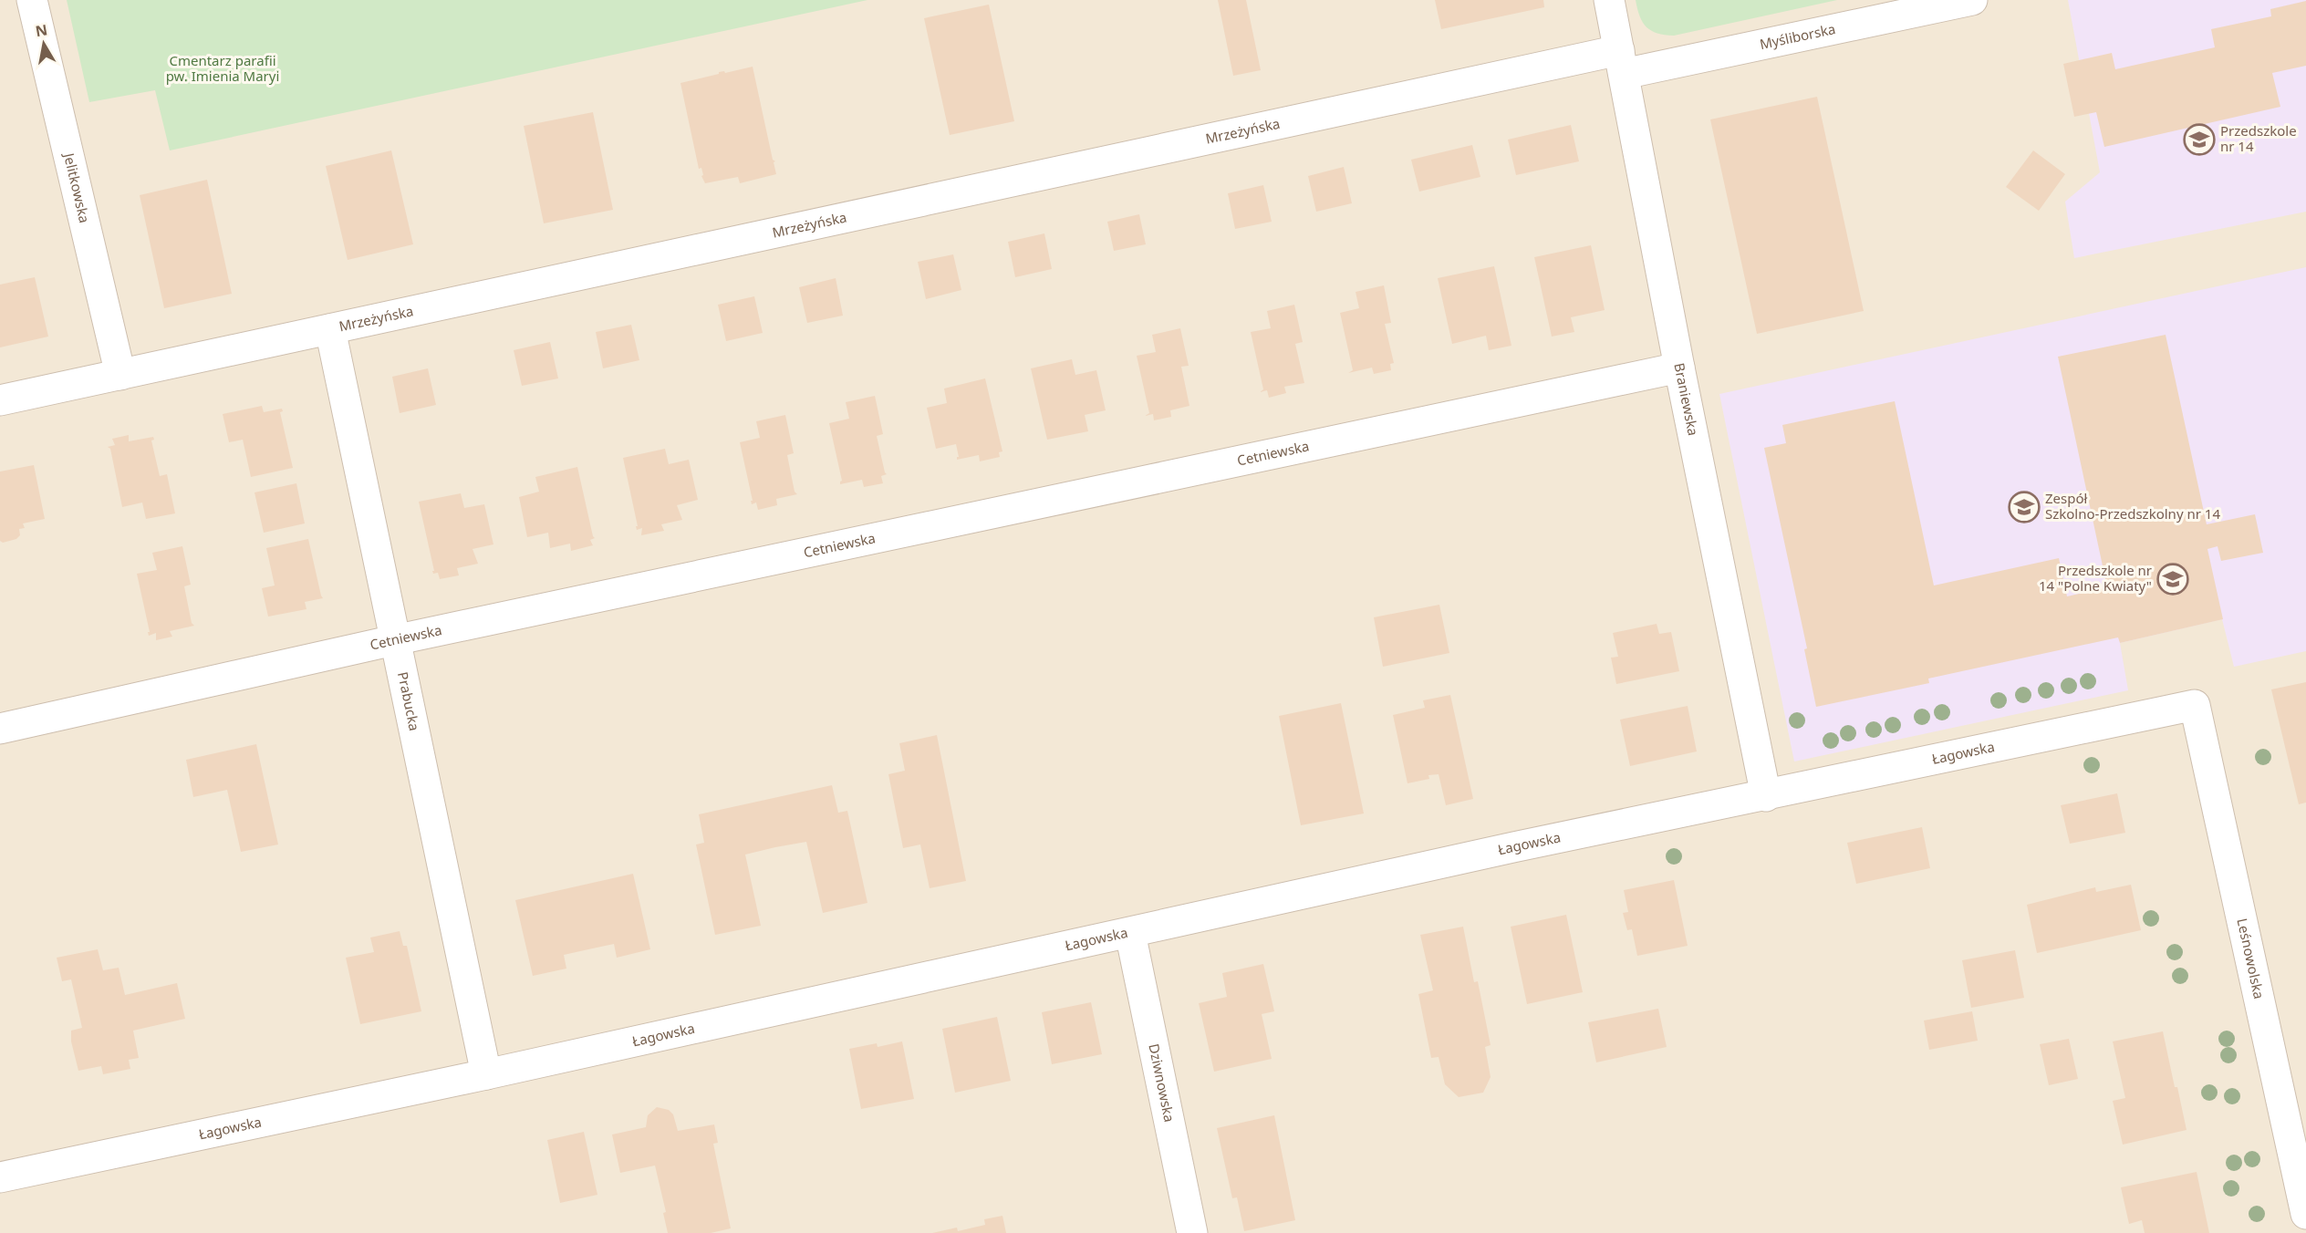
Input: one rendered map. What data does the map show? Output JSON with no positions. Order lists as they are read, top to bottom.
{
  "streets": {
    "street": [
      "Myśliborska",
      "Mrzeżyńska",
      "Jelitkowska",
      "Braniewska",
      "Cetniewska",
      "Prabucka",
      "Łagowska",
      "Leśnowolska",
      "Dziwnowska"
    ]
  },
  "crossings": [
    ["Myśliborska", "Mrzeżyńska"],
    ["Myśliborska", "Braniewska"],
    ["Mrzeżyńska", "Jelitkowska"],
    ["Mrzeżyńska", "Braniewska"],
    ["Mrzeżyńska", "Prabucka"],
    ["Braniewska", "Cetniewska"],
    ["Braniewska", "Łagowska"],
    ["Cetniewska", "Prabucka"],
    ["Prabucka", "Łagowska"],
    ["Łagowska", "Leśnowolska"],
    ["Łagowska", "Dziwnowska"]
  ],
  "parks": ["Cmentarz parafii pw. Imienia Maryi"],
  "places": {
    "school or university": ["Przedszkole nr 14", "Zespół Szkolno-Przedszkolny nr 14", "Przedszkole nr 14 \"Polne Kwiaty\""]
  },
  "north": "top"
}
